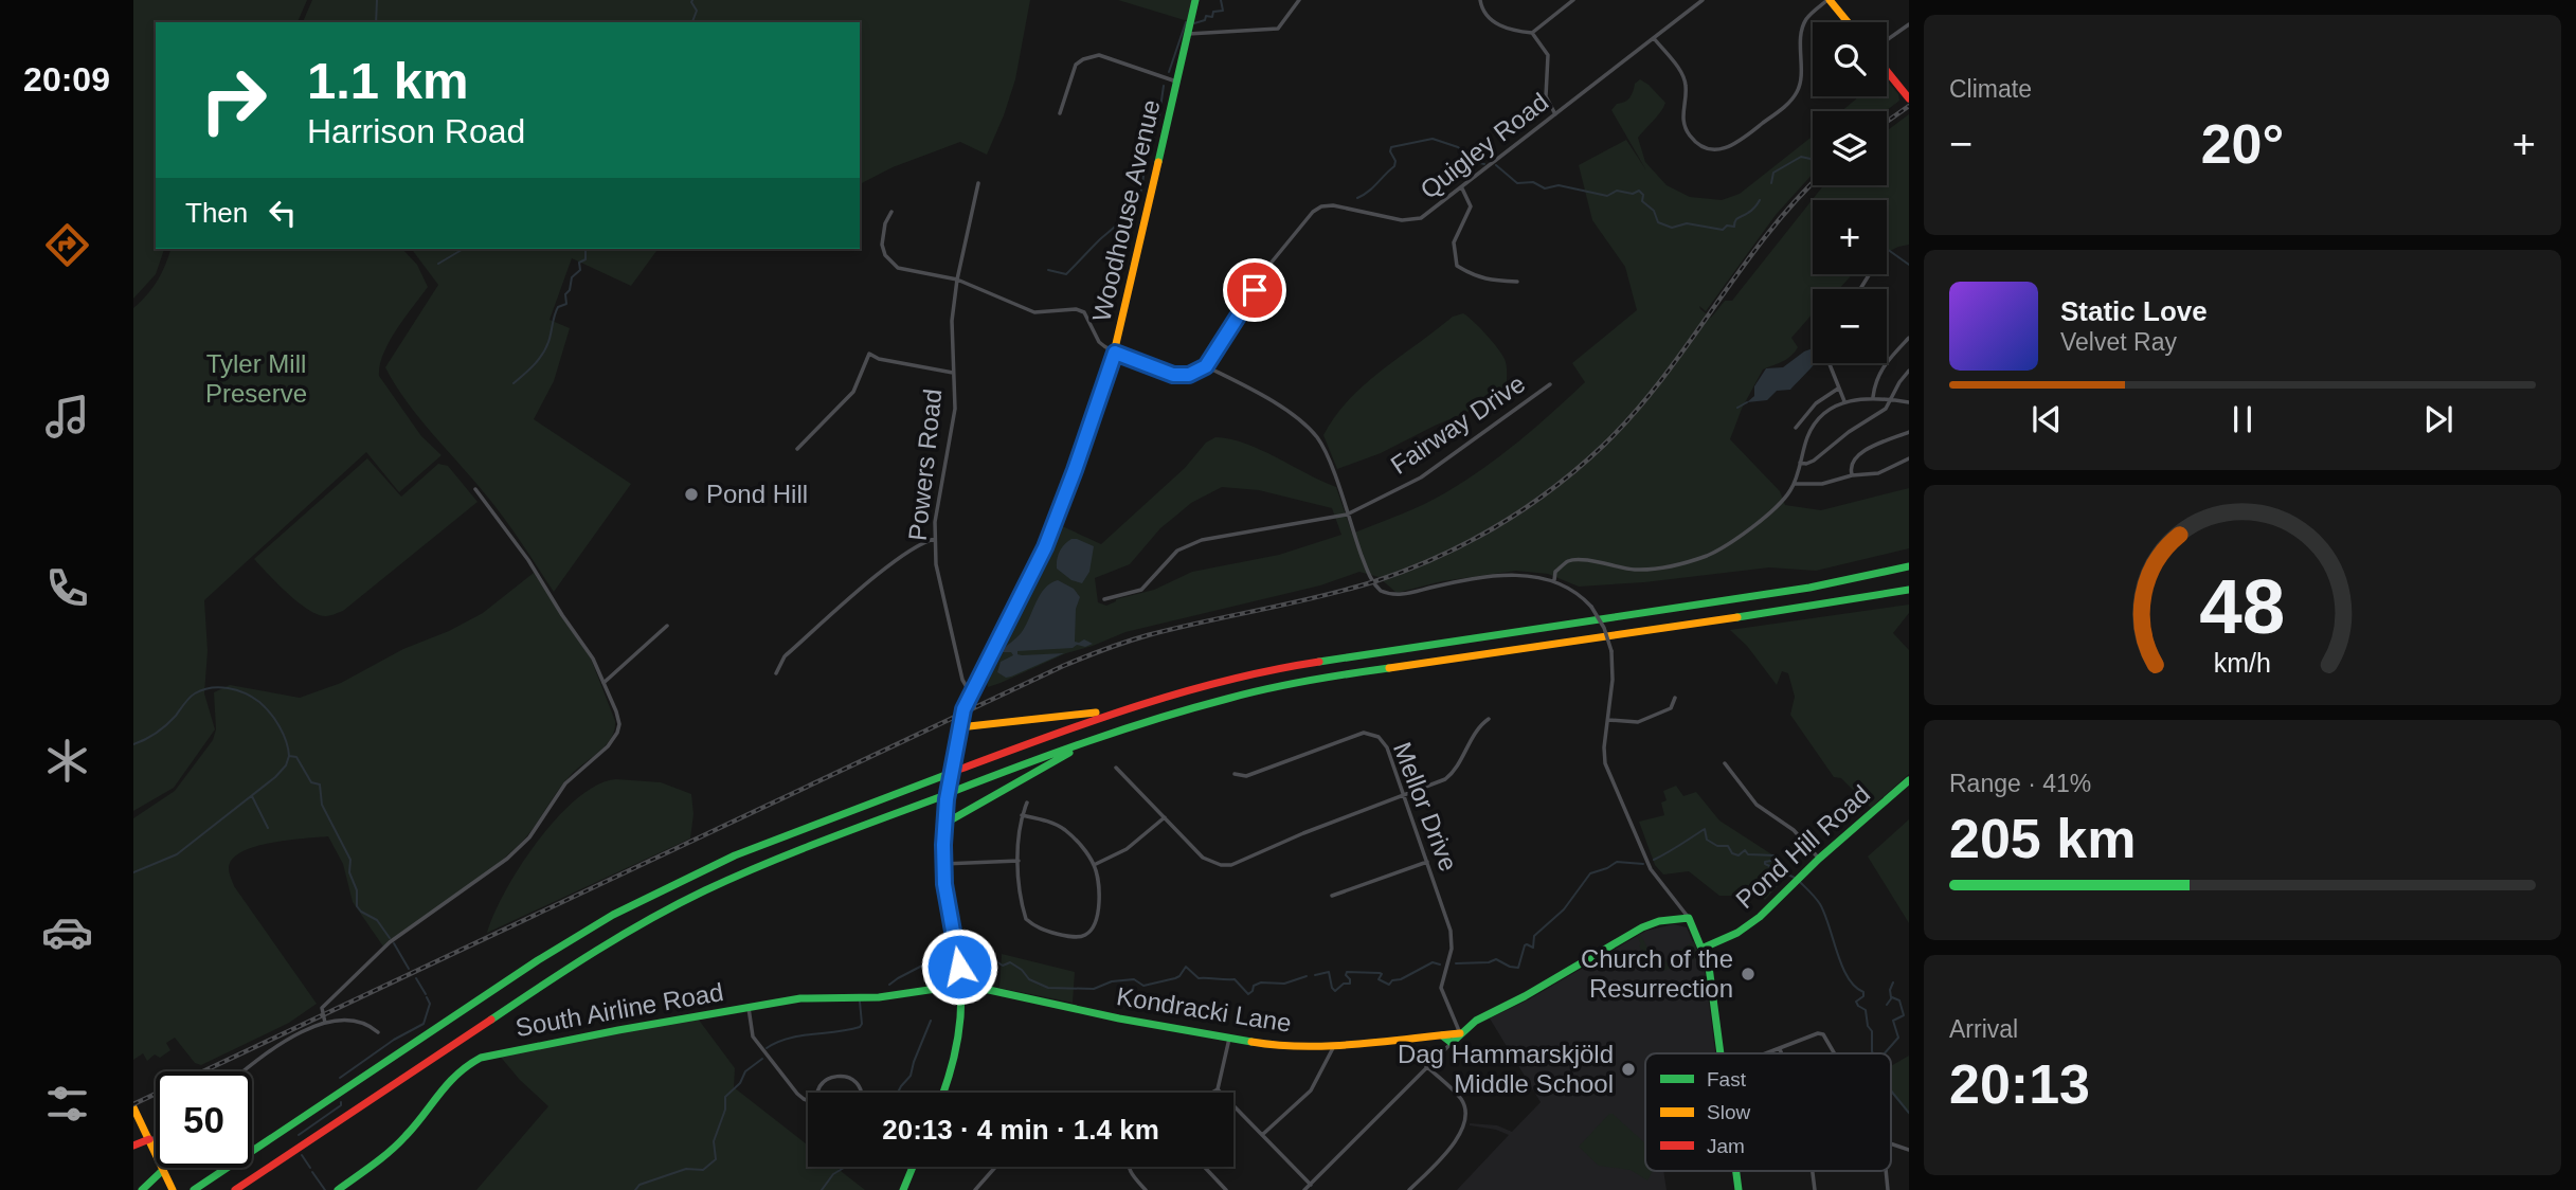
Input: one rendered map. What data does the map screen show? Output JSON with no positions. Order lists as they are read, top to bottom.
{
  "streets": {
    "main road": [
      "Woodhouse Avenue",
      "Pond Hill Road",
      "South Airline Road",
      "Kondracki Lane"
    ],
    "street": [
      "Quigley Road",
      "Fairway Drive",
      "Powers Road",
      "Mellor Drive"
    ]
  },
  "crossings": [
    ["Woodhouse Avenue", "Powers Road"],
    ["Woodhouse Avenue", "South Airline Road"],
    ["Woodhouse Avenue", "Kondracki Lane"],
    ["Mellor Drive", "Kondracki Lane"],
    ["South Airline Road", "Kondracki Lane"]
  ],
  "parks": ["Tyler Mill Preserve"],
  "places": ["Pond Hill", "Church of the Resurrection", "Dag Hammarskjöld Middle School"],
  "legend": ["Fast", "Slow", "Jam"],
  "page": {
    "tabs": "20:09",
    "tile": [
      "Climate",
      ["Range · 41%", "205 km"],
      ["Arrival", "20:13"]
    ],
    "map_buttons": ["+", "−"],
    "turn": ["1.1 km", "Harrison Road"],
    "heat": ["−", "20°", "+"],
    "then": "Then",
    "song": ["Static Love", "Velvet Ray"],
    "limit": "50",
    "trip": "20:13 · 4 min · 1.4 km",
    "gauge": ["48", "km/h"]
  }
}
